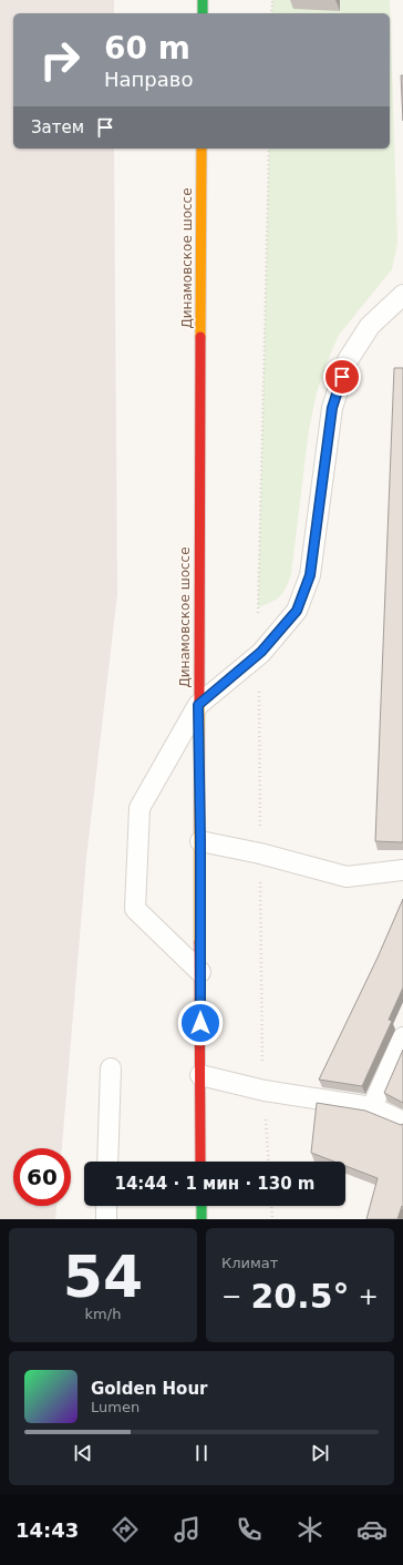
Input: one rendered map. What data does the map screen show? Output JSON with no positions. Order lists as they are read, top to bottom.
{
  "streets": {
    "main road": ["Динамовское шоссе"]
  },
  "page": {
    "turn": ["60 m", "Направо"],
    "then": "Затем",
    "limit": "60",
    "trip": "14:44 · 1 мин · 130 m",
    "tile": [
      ["54", "km/h"],
      "Климат"
    ],
    "heat": ["−", "20.5°", "+"],
    "song": ["Golden Hour", "Lumen"],
    "tabs": "14:43"
  }
}
